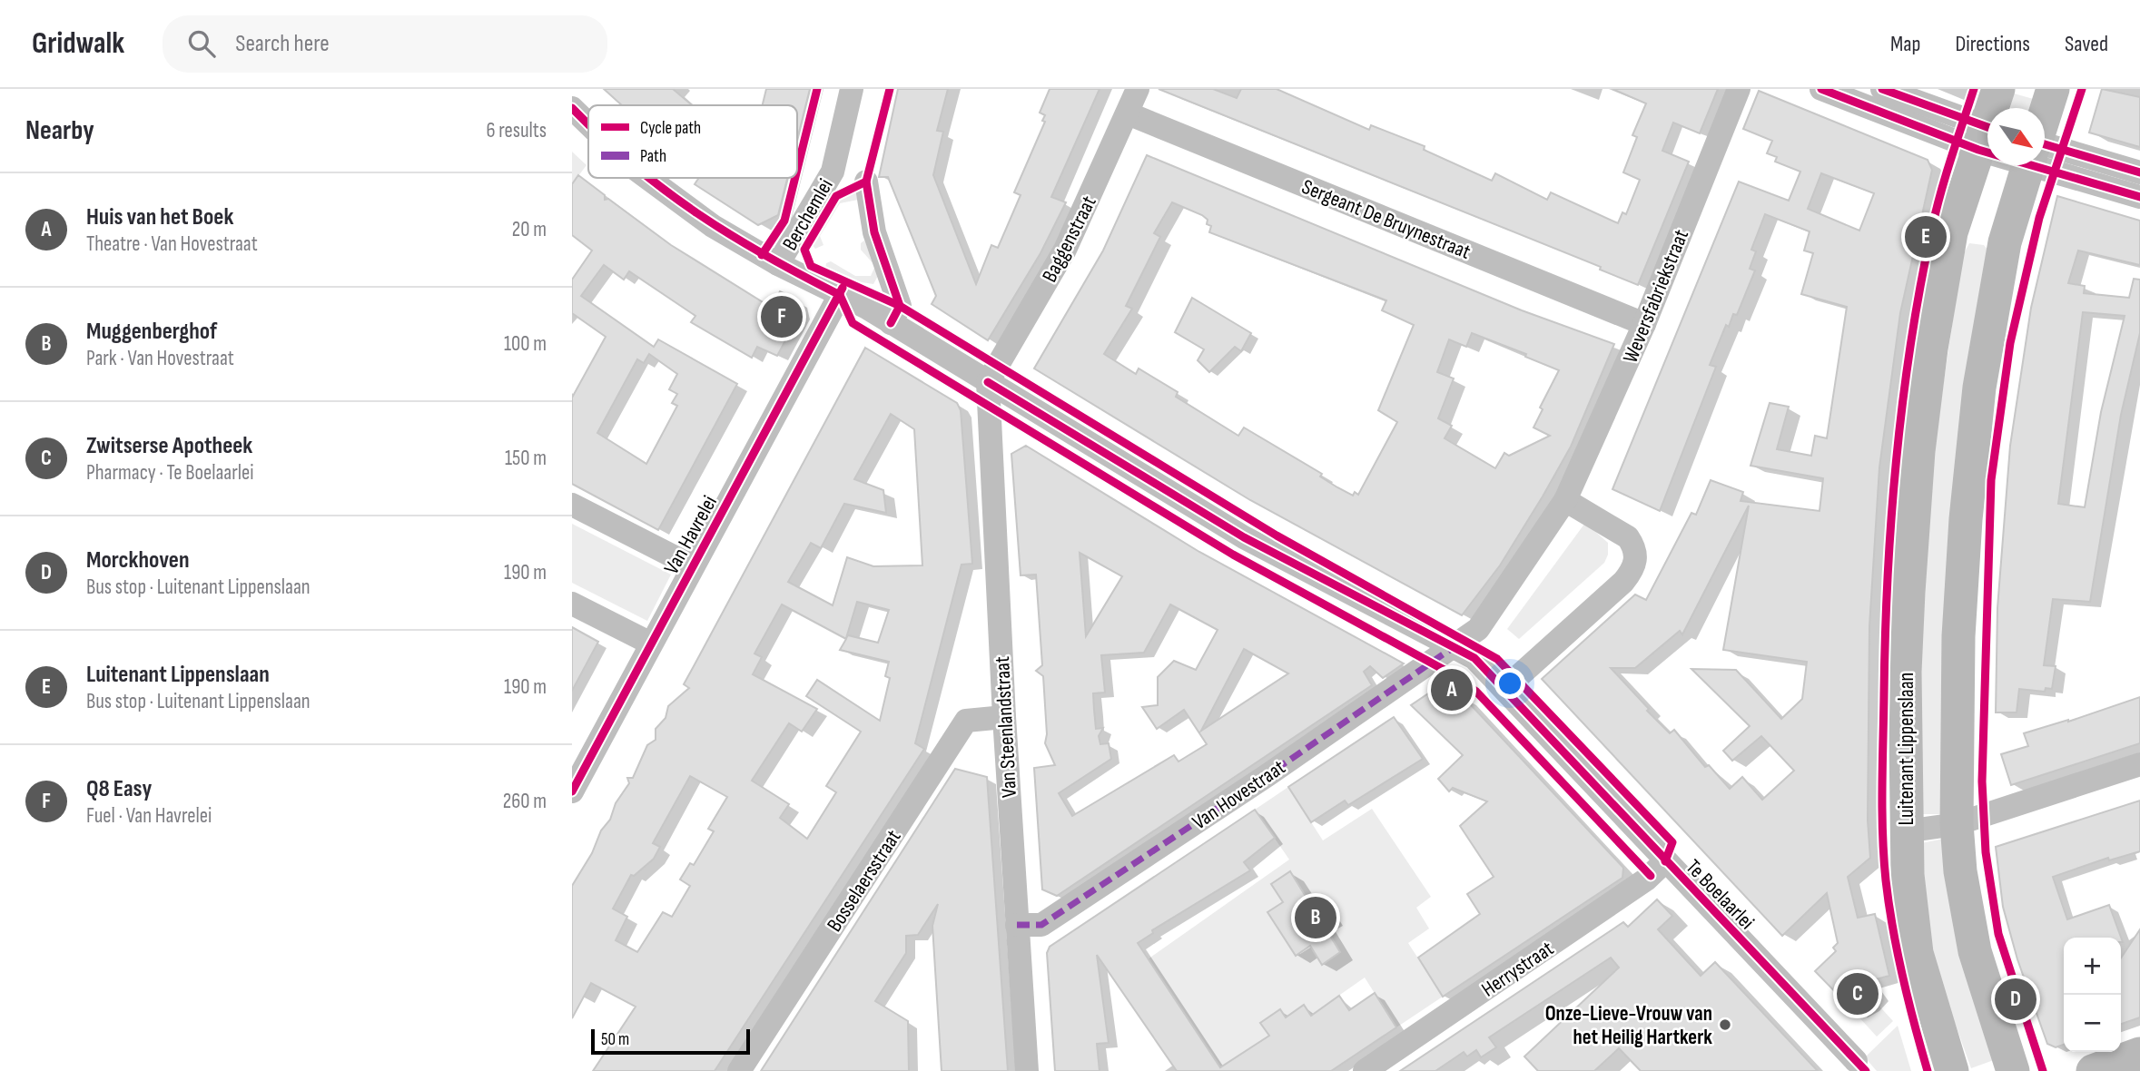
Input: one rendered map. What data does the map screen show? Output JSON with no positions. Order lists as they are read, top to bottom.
{
  "streets": {
    "main road": ["Luitenant Lippenslaan"],
    "street": [
      "Berchemlei",
      "Sergeant De Bruynestraat",
      "Baggenstraat",
      "Weversfabriekstraat",
      "Van Havrelei",
      "Van Steenlandstraat",
      "Van Hovestraat",
      "Bosselaersstraat",
      "Te Boelaarlei",
      "Herrystraat"
    ]
  },
  "crossings": [
    ["Berchemlei", "Te Boelaarlei"],
    ["Sergeant De Bruynestraat", "Baggenstraat"],
    ["Sergeant De Bruynestraat", "Weversfabriekstraat"],
    ["Baggenstraat", "Van Steenlandstraat"],
    ["Baggenstraat", "Te Boelaarlei"],
    ["Weversfabriekstraat", "Van Hovestraat"],
    ["Weversfabriekstraat", "Te Boelaarlei"],
    ["Van Havrelei", "Te Boelaarlei"],
    ["Van Steenlandstraat", "Van Hovestraat"],
    ["Van Steenlandstraat", "Bosselaersstraat"],
    ["Van Steenlandstraat", "Te Boelaarlei"],
    ["Van Hovestraat", "Te Boelaarlei"],
    ["Te Boelaarlei", "Herrystraat"]
  ],
  "places": ["Onze-Lieve-Vrouw van het Heilig Hartkerk"],
  "legend": ["Cycle path", "Path"],
  "scale_bar": "50 m",
  "north": "bottom right",
  "page": {
    "header": "Gridwalk",
    "search": "Search here",
    "nav": ["Map", "Directions", "Saved"],
    "heading": ["Nearby", "6 results"],
    "list": [
      {
        "mark": "A",
        "name": "Huis van het Boek",
        "note": "Theatre · Van Hovestraat",
        "value": "20 m"
      },
      {
        "mark": "B",
        "name": "Muggenberghof",
        "note": "Park · Van Hovestraat",
        "value": "100 m"
      },
      {
        "mark": "C",
        "name": "Zwitserse Apotheek",
        "note": "Pharmacy · Te Boelaarlei",
        "value": "150 m"
      },
      {
        "mark": "D",
        "name": "Morckhoven",
        "note": "Bus stop · Luitenant Lippenslaan",
        "value": "190 m"
      },
      {
        "mark": "E",
        "name": "Luitenant Lippenslaan",
        "note": "Bus stop · Luitenant Lippenslaan",
        "value": "190 m"
      },
      {
        "mark": "F",
        "name": "Q8 Easy",
        "note": "Fuel · Van Havrelei",
        "value": "260 m"
      }
    ],
    "pins": [
      "E",
      "F",
      "A",
      "B",
      "C",
      "D"
    ],
    "map_buttons": ["+", "−"],
    "scale": "50 m"
  }
}
